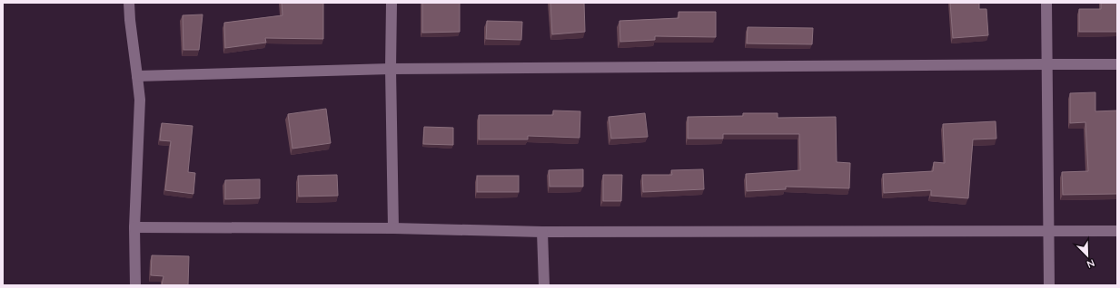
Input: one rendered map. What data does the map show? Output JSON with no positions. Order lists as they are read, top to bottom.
{
  "north": "bottom right"
}
